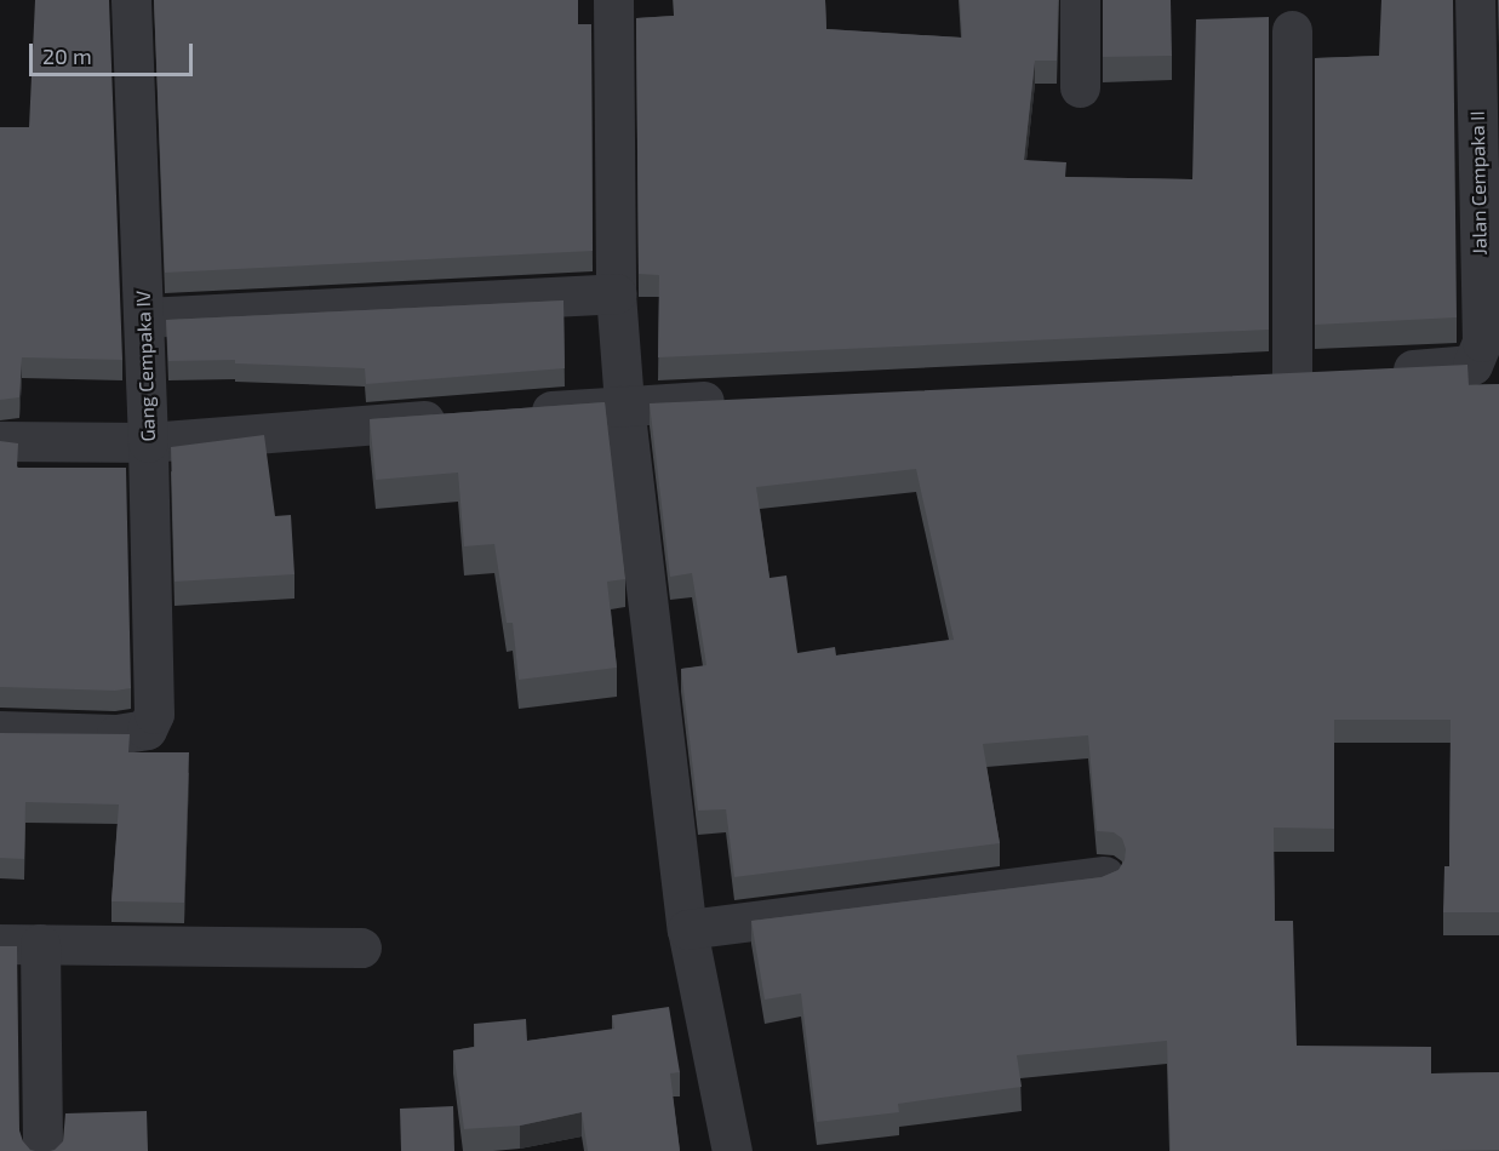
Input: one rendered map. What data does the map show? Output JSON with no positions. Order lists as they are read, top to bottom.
{
  "streets": {
    "street": ["Jalan Cempaka II", "Gang Cempaka IV"]
  },
  "scale_bar": "20 m"
}
